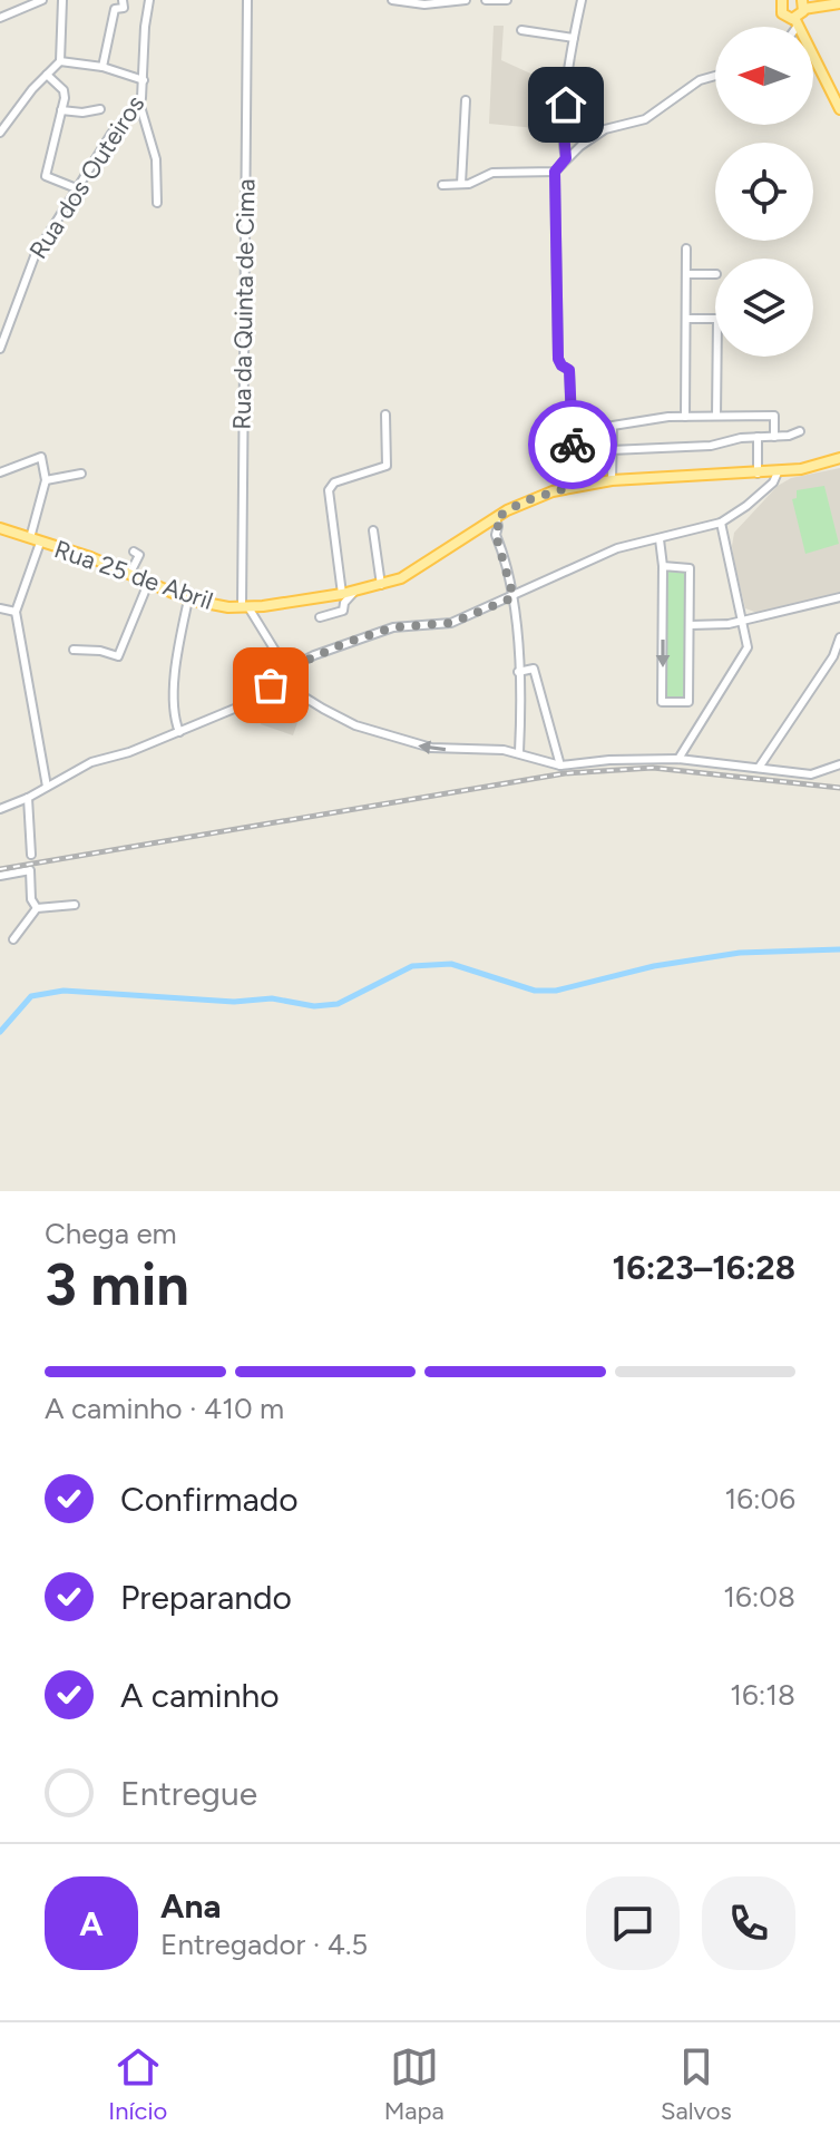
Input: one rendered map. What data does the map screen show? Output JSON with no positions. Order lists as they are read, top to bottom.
{
  "streets": {
    "main road": ["Rua 25 de Abril"],
    "street": ["Rua dos Outeiros", "Rua da Quinta de Cima"]
  },
  "crossings": [
    ["Rua da Quinta de Cima", "Rua 25 de Abril"]
  ],
  "north": "left",
  "page": {
    "heading": ["3 min", "Chega em", "16:23–16:28"],
    "panel": ["Ana", "Entregador · 4.5"],
    "bar": "A caminho · 410 m",
    "list": [
      ["Confirmado", "16:06"],
      ["Preparando", "16:08"],
      ["A caminho", "16:18"],
      "Entregue"
    ],
    "round": "A",
    "tabs": ["Início", "Mapa", "Salvos"]
  }
}
